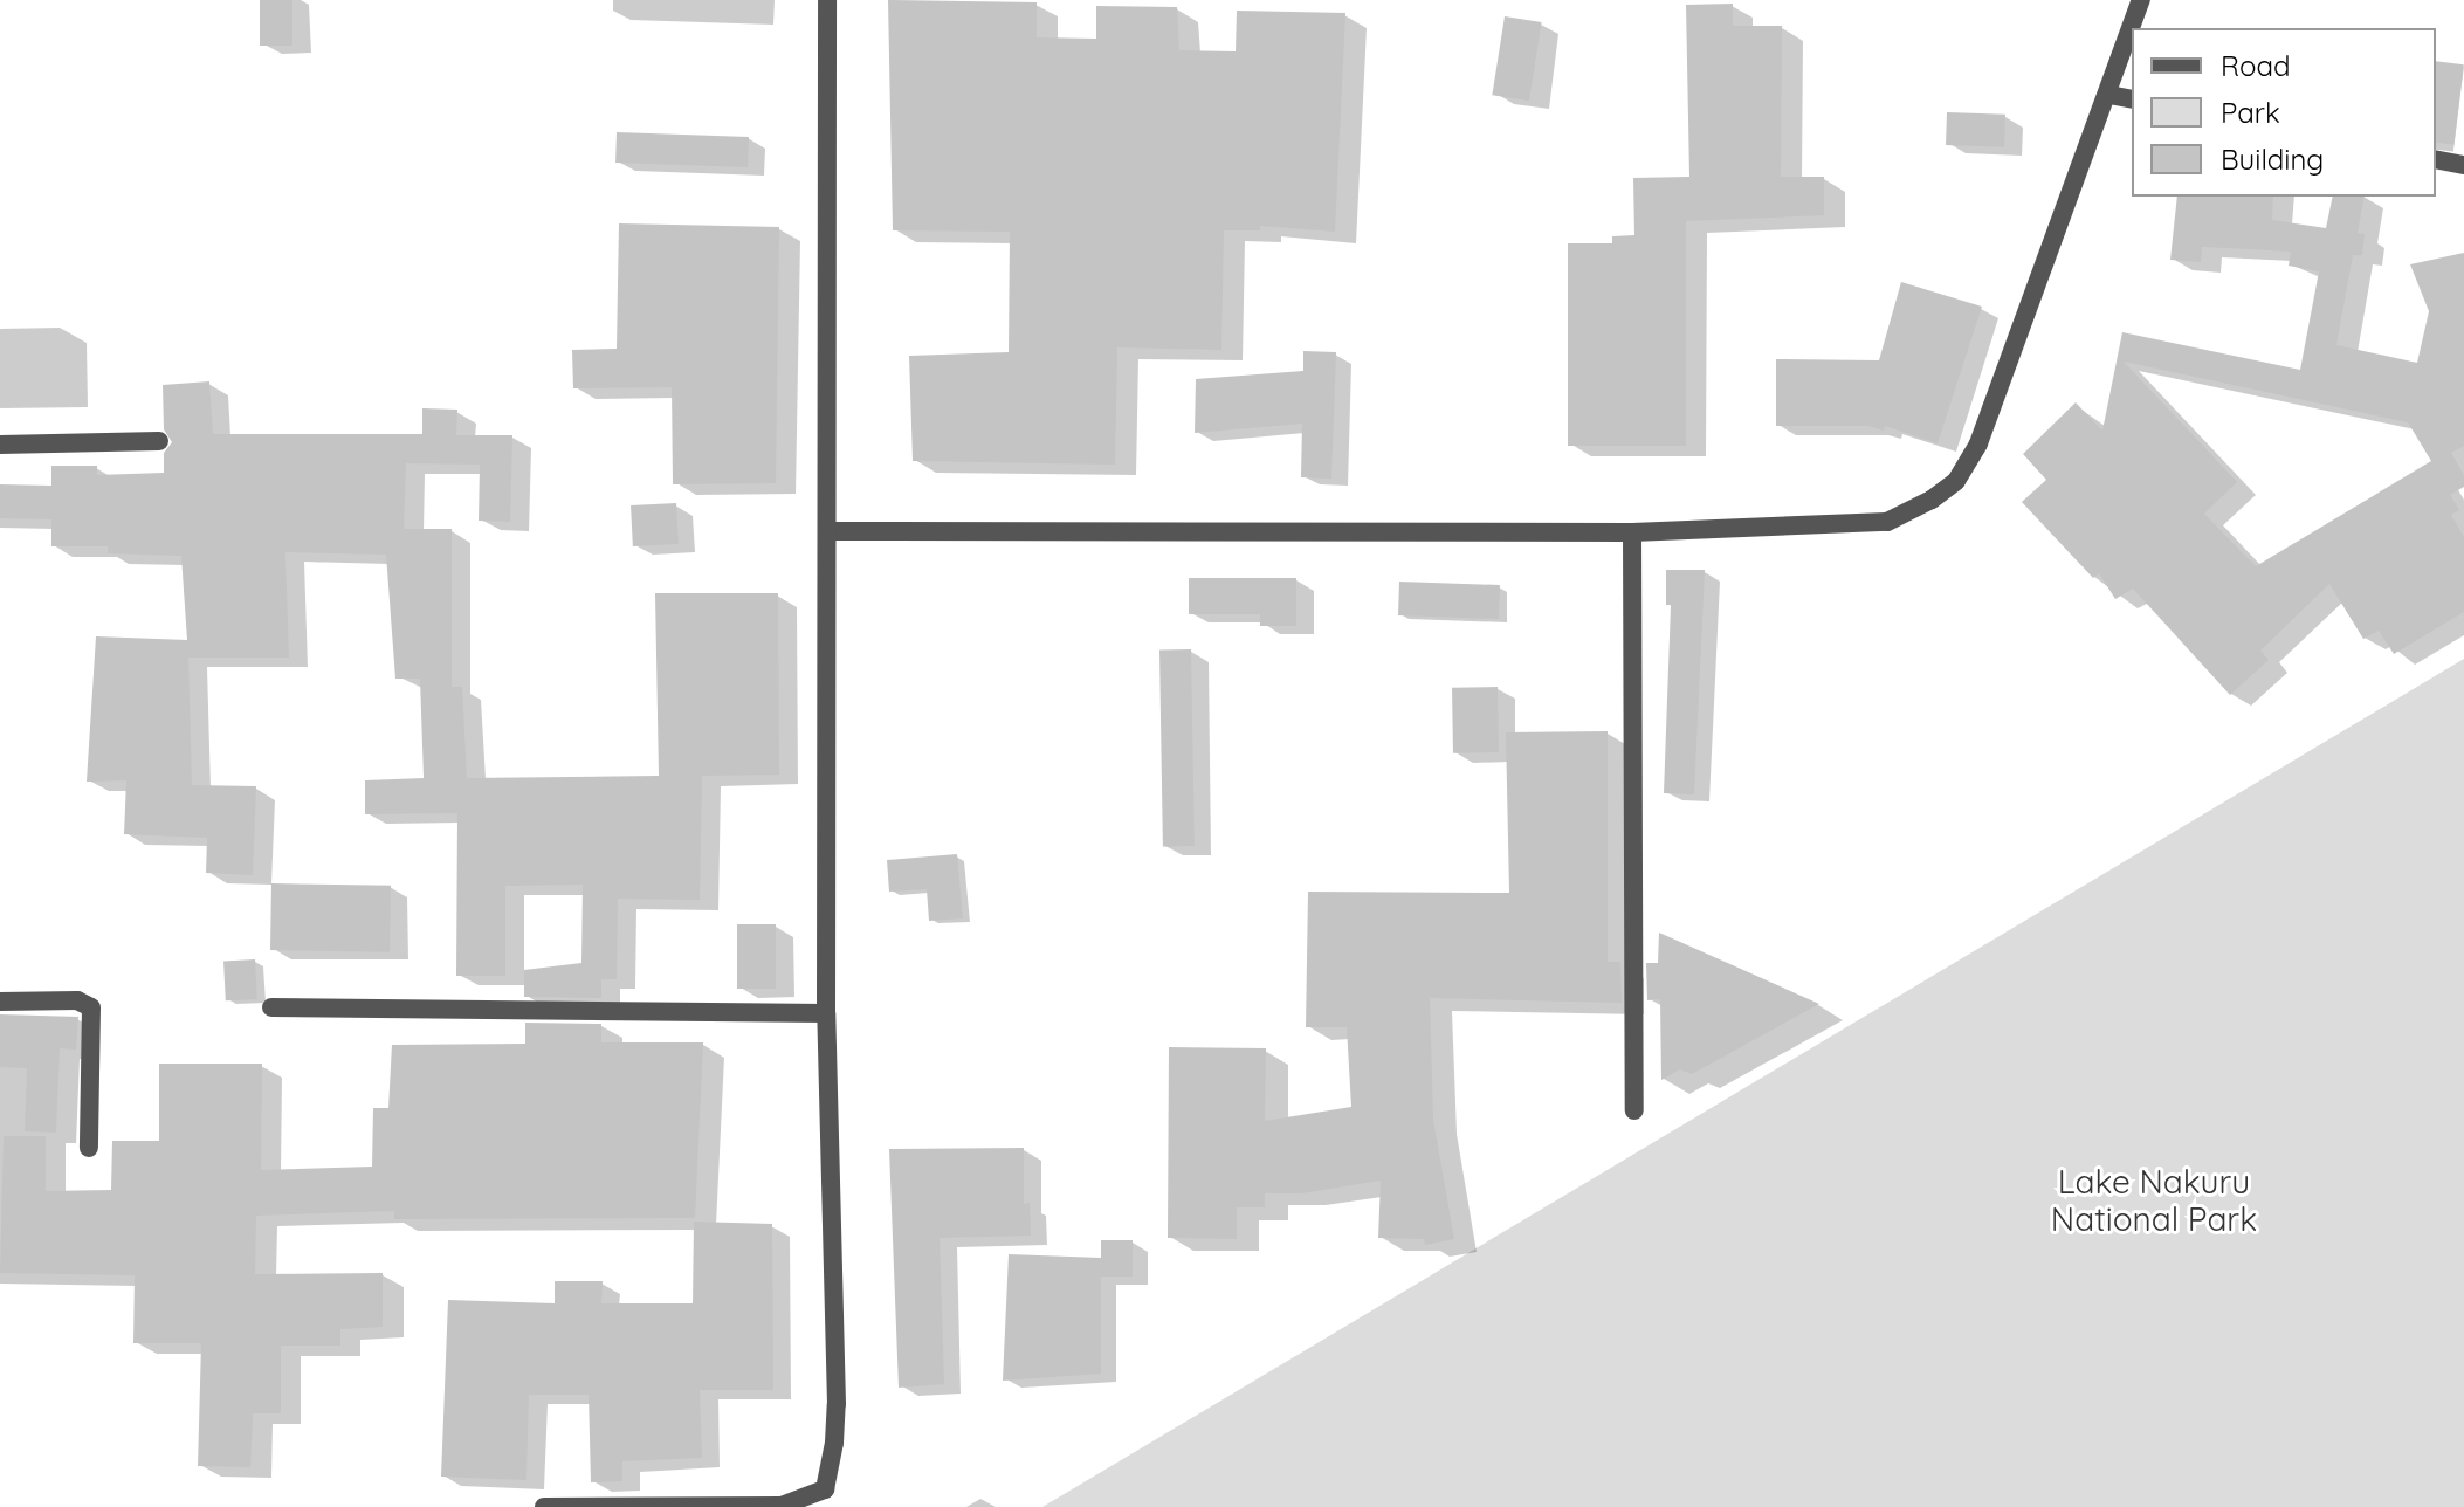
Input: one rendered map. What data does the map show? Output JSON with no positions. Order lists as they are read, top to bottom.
{
  "parks": ["Lake Nakuru National Park"],
  "legend": ["Road", "Park", "Building"]
}
